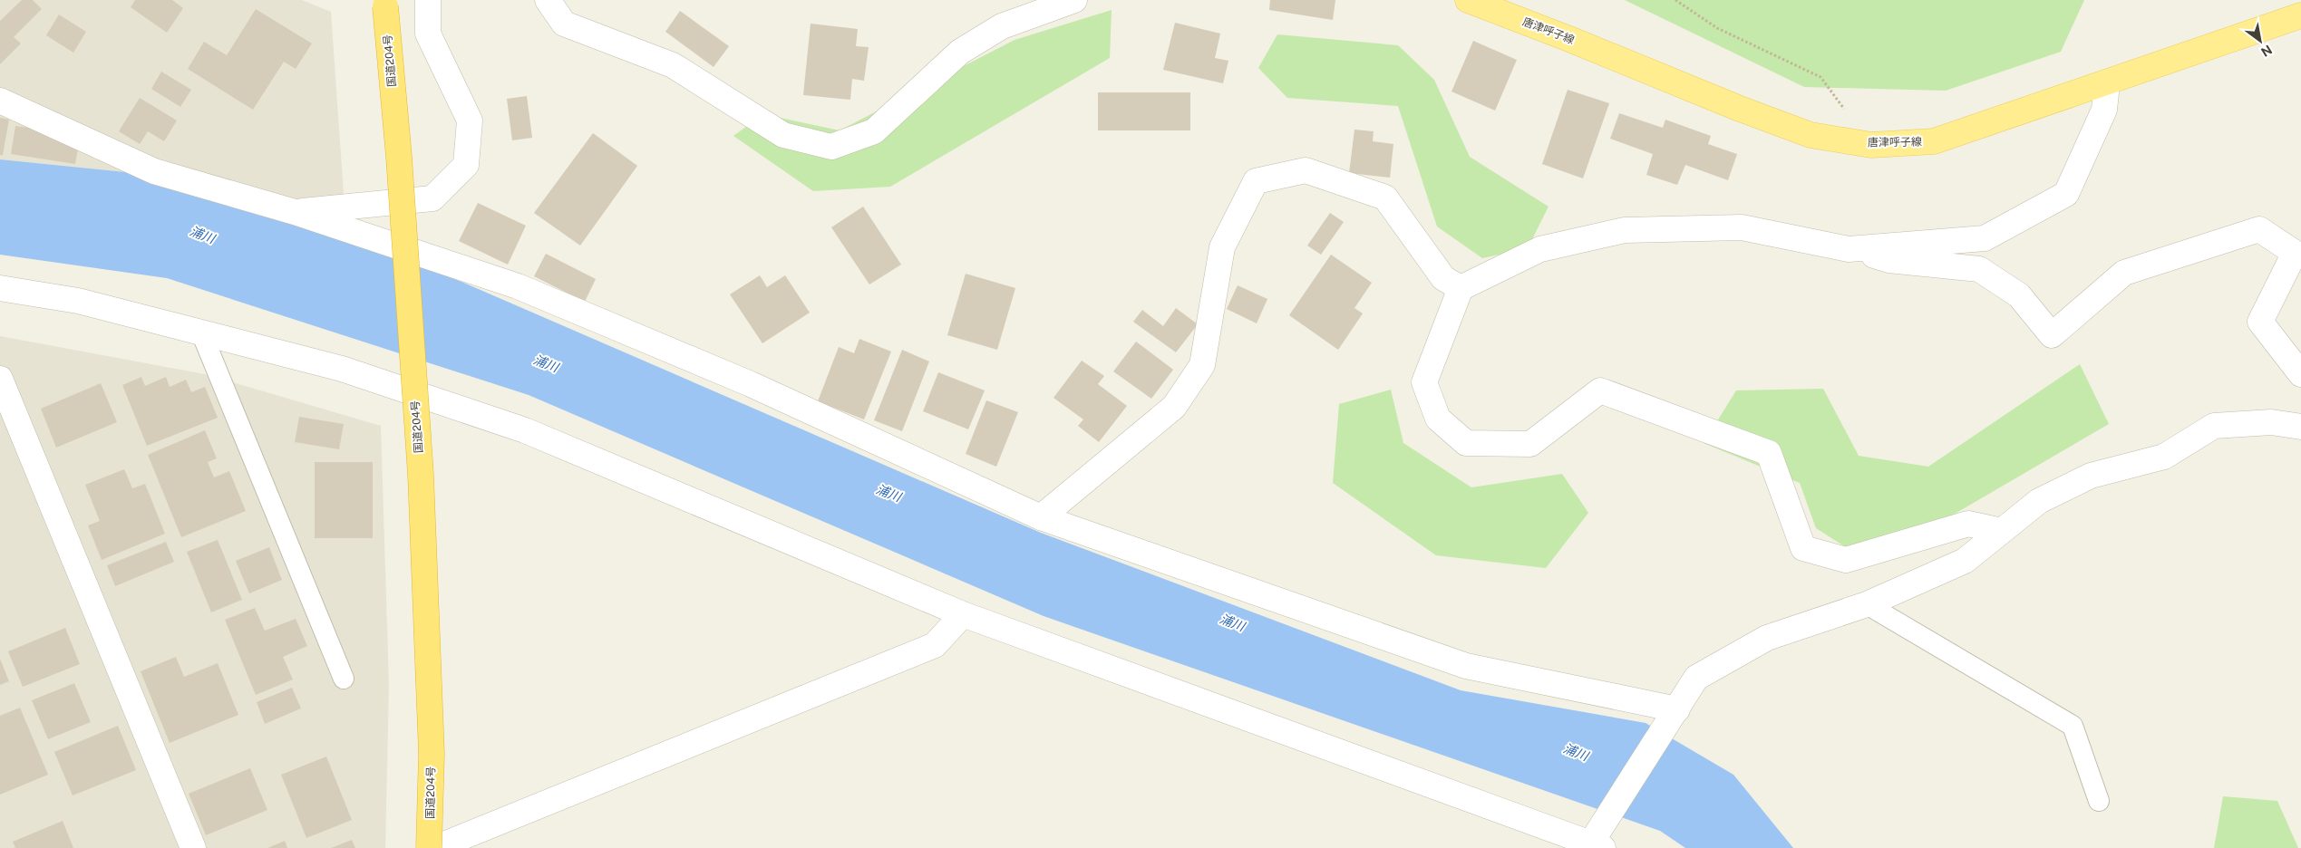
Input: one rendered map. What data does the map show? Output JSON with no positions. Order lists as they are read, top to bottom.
{
  "streets": {
    "highway": ["国道204号"],
    "main road": ["唐津呼子線"]
  },
  "water": ["浦川"],
  "north": "bottom right"
}
